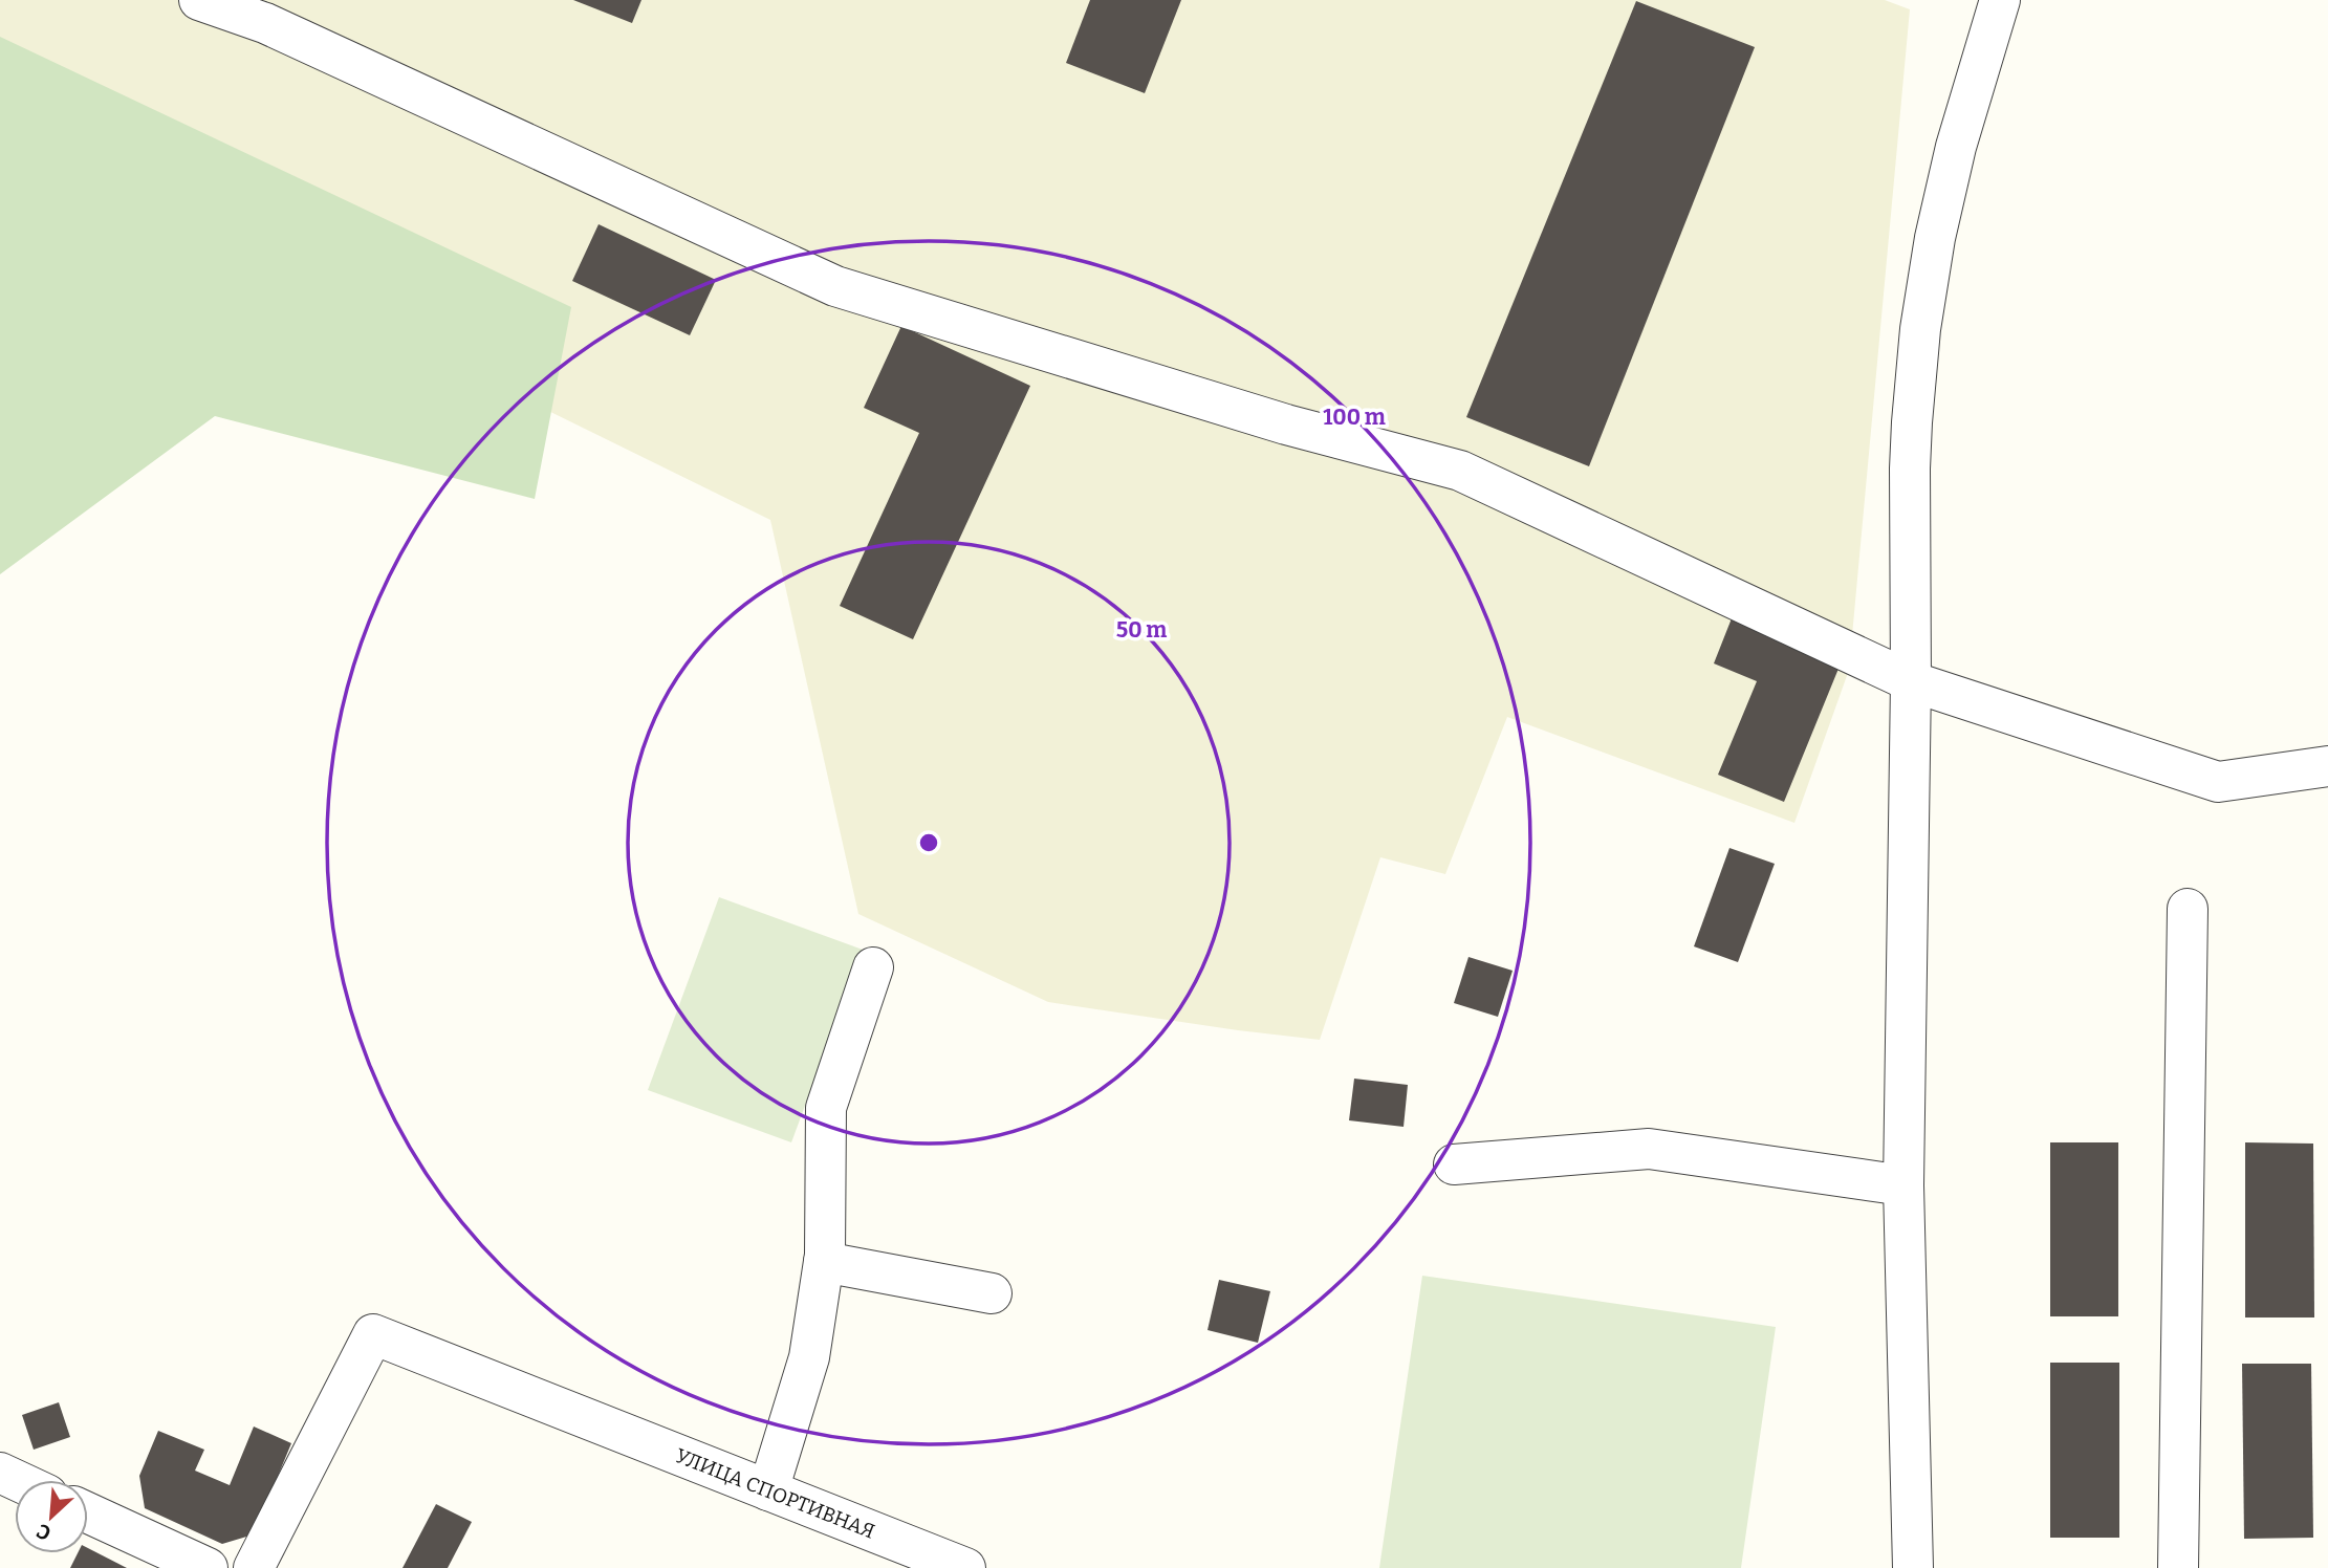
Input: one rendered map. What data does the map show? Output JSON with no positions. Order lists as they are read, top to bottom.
{
  "streets": {
    "street": ["УЛИЦА СПОРТИВНАЯ"]
  },
  "north": "bottom left",
  "rings": ["100 m", "50 m"]
}
